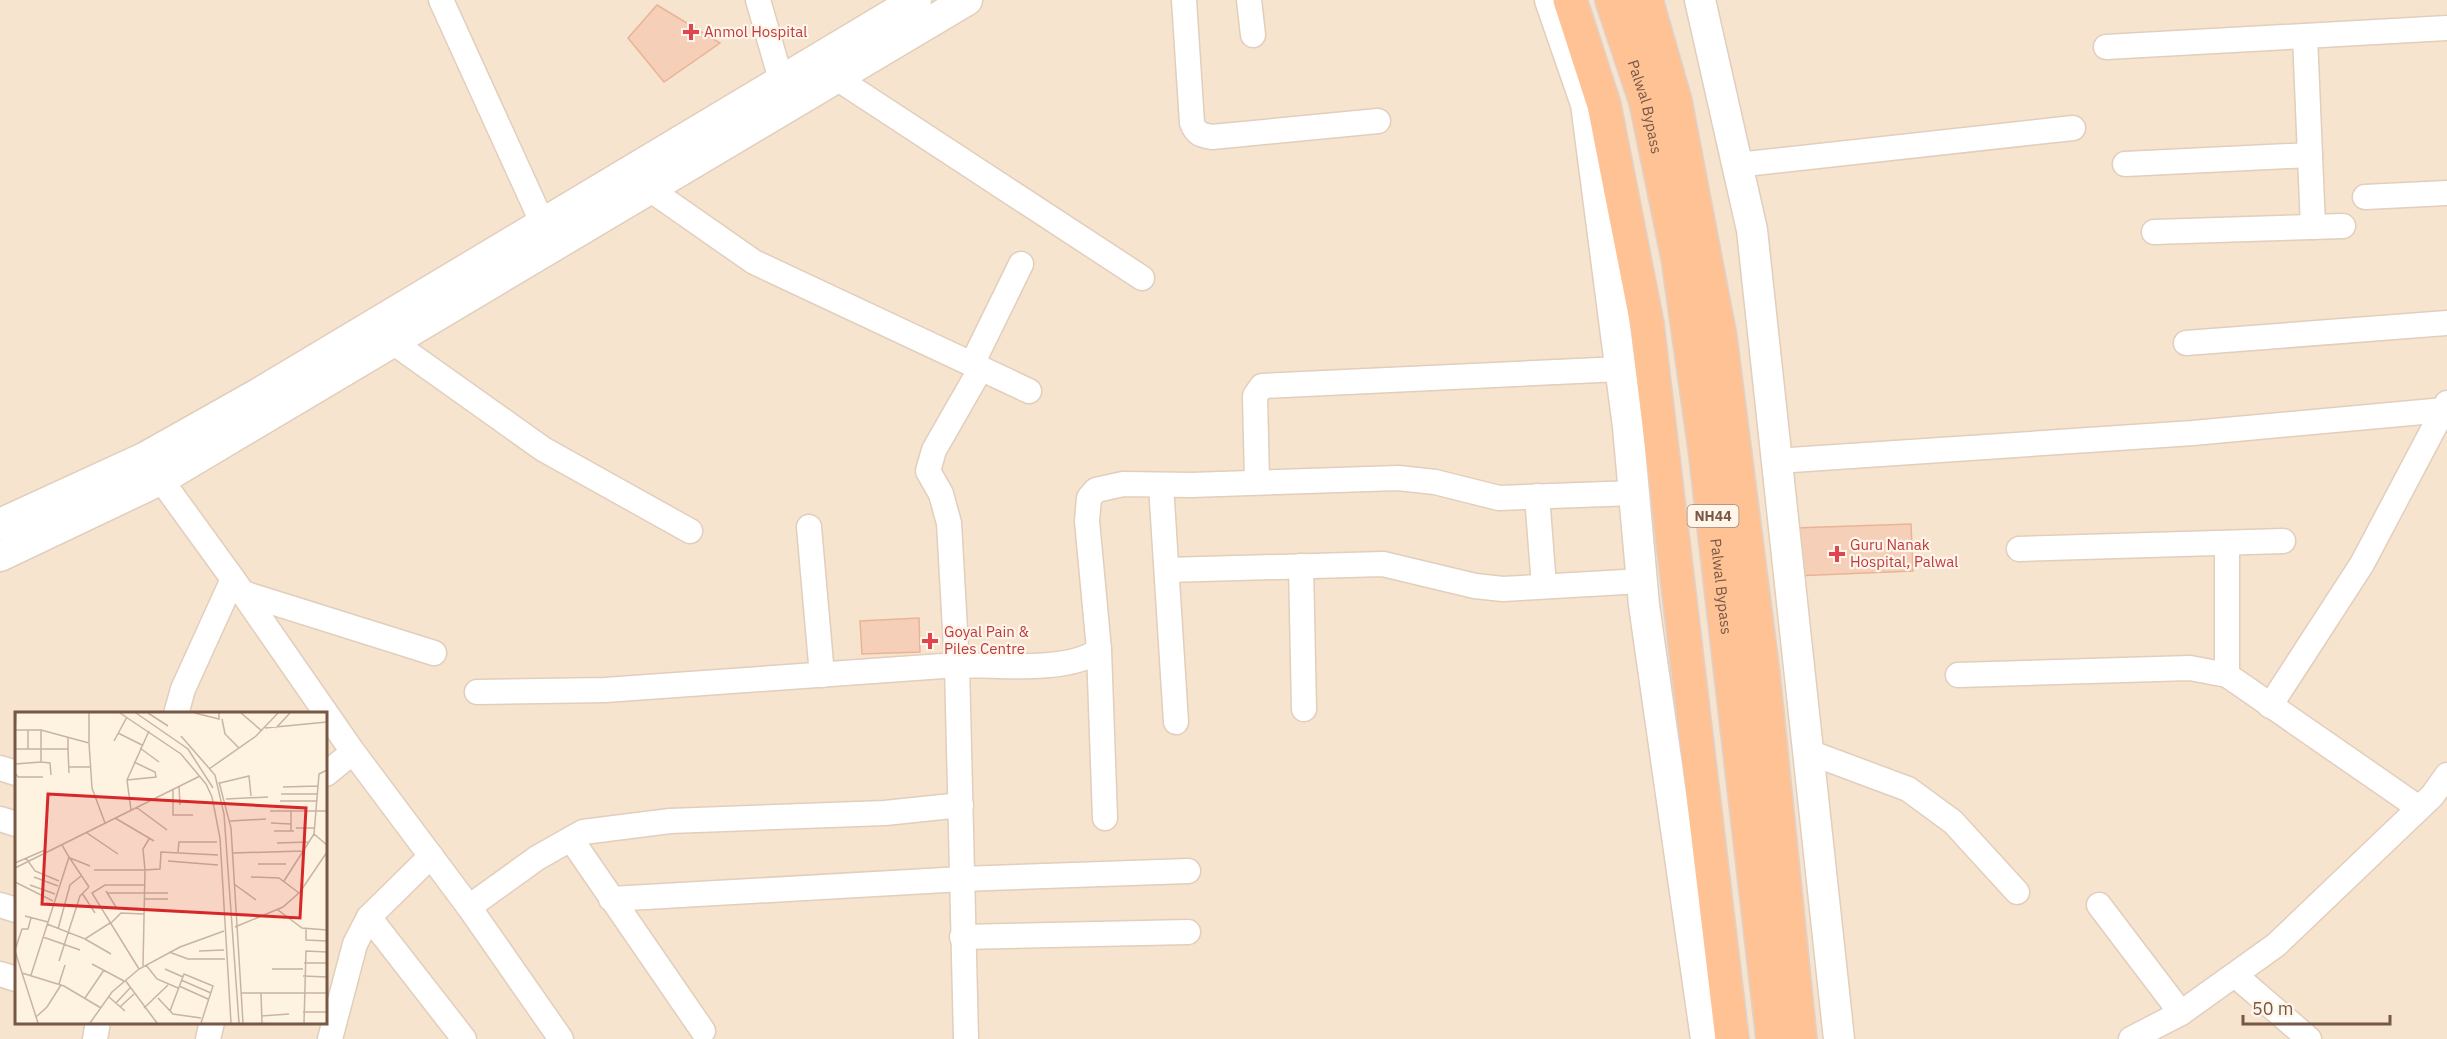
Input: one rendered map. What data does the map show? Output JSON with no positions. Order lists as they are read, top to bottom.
{
  "streets": {
    "highway": ["Palwal Bypass", "NH44"]
  },
  "places": {
    "health": ["Anmol Hospital", "Guru Nanak Hospital, Palwal", "Goyal Pain & Piles Centre"]
  },
  "scale_bar": "50 m"
}
